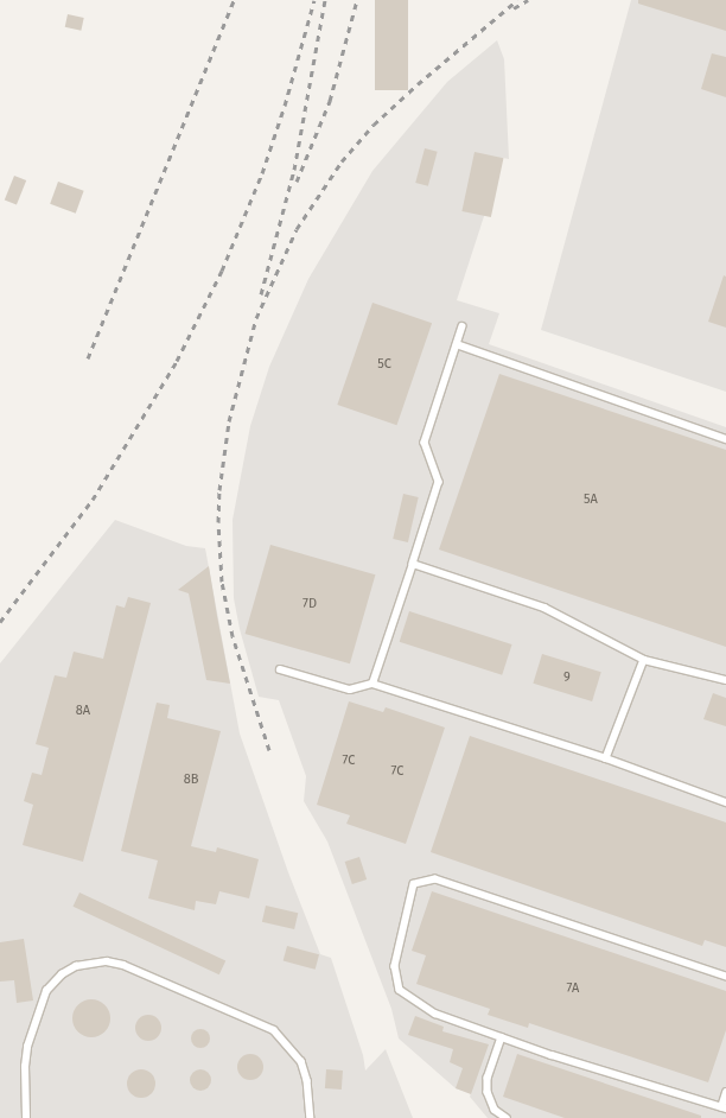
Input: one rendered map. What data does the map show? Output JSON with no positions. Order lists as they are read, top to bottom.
{
  "house_numbers": [
    "5C",
    "5A",
    "7D",
    "9",
    "8A",
    "7C",
    "7C",
    "8B",
    "7A"
  ]
}
